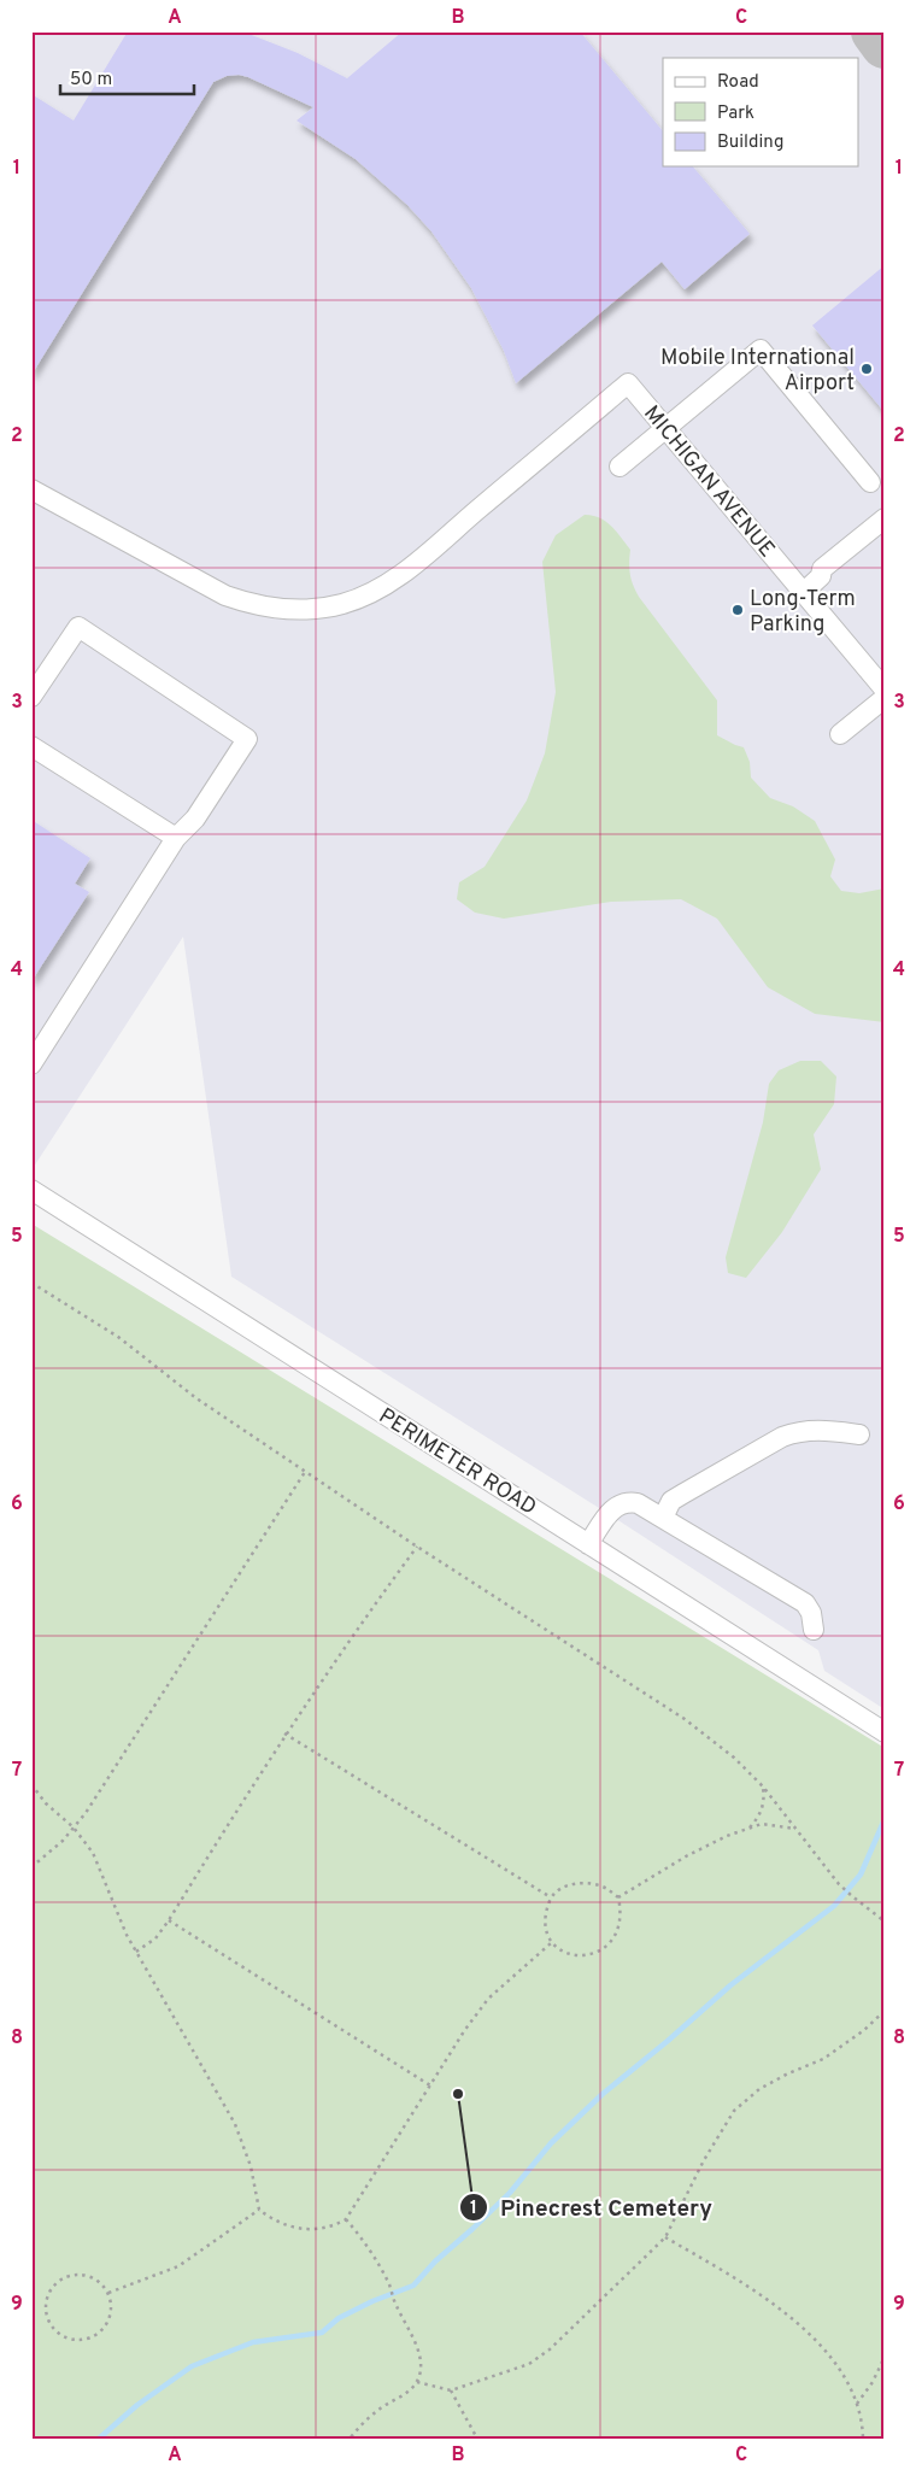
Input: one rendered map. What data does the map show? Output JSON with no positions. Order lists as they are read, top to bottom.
{
  "streets": {
    "street": ["MICHIGAN AVENUE", "PERIMETER ROAD"]
  },
  "places": ["Mobile International Airport", "Long-Term Parking", "Pinecrest Cemetery"],
  "legend": ["Road", "Park", "Building"],
  "scale_bar": "50 m",
  "grid": {
    "columns": ["A", "B", "C"],
    "rows": [
      "1",
      "2",
      "3",
      "4",
      "5",
      "6",
      "7",
      "8",
      "9"
    ]
  }
}
